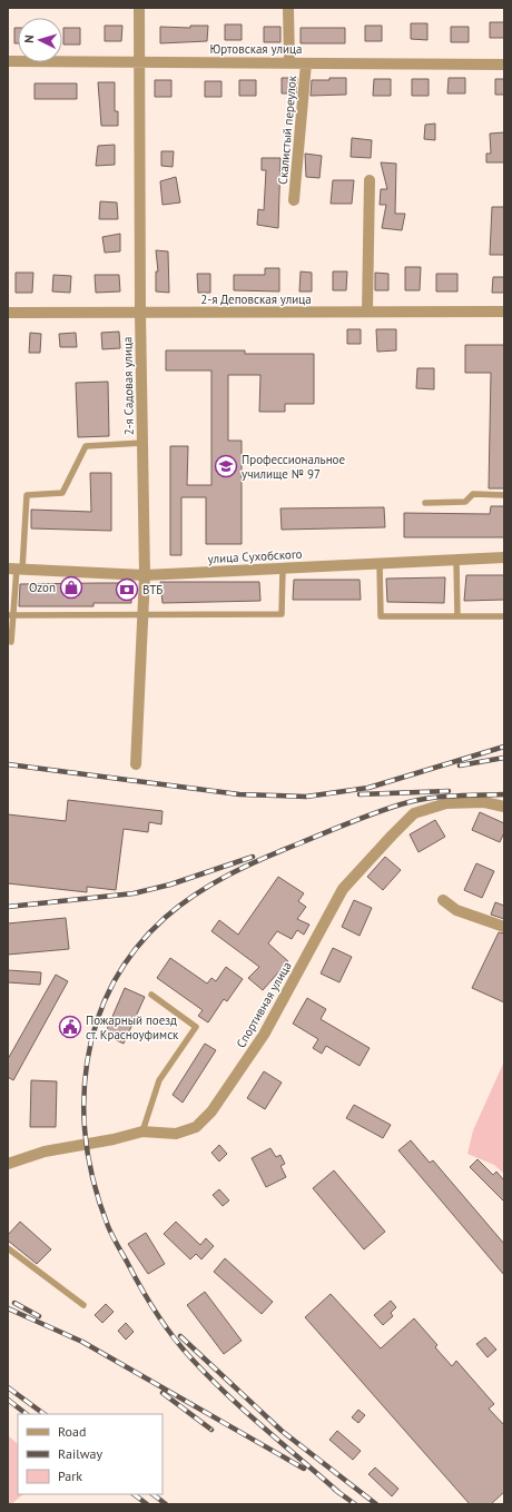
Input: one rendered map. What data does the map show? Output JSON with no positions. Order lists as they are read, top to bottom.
{
  "streets": {
    "street": [
      "Юртовская улица",
      "Скалистый переулок",
      "2-я Деповская улица",
      "2-я Садовая улица",
      "улица Сухобского",
      "Спортивная улица"
    ]
  },
  "crossings": [
    ["Юртовская улица", "Скалистый переулок"],
    ["Юртовская улица", "2-я Садовая улица"],
    ["2-я Деповская улица", "2-я Садовая улица"],
    ["2-я Садовая улица", "улица Сухобского"]
  ],
  "places": {
    "school or university": ["Профессиональное училище № 97"],
    "shop": ["Ozon"],
    "bank": ["ВТБ"],
    "public building": ["Пожарный поезд ст. Красноуфимск"]
  },
  "legend": ["Road", "Railway", "Park"],
  "north": "left"
}
